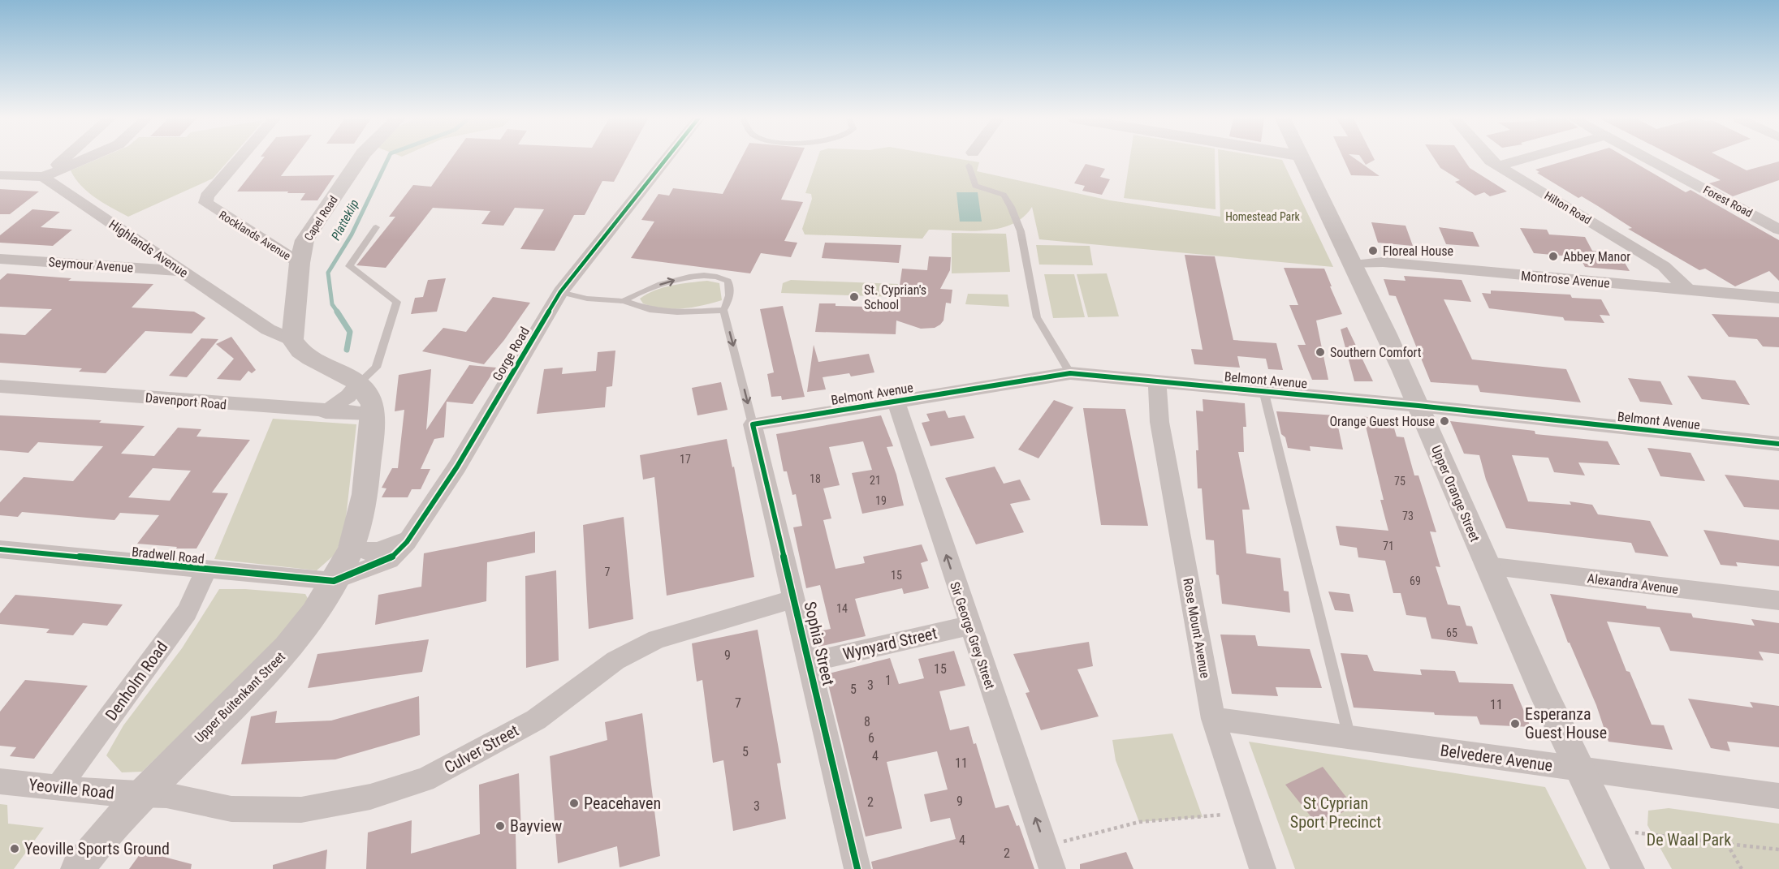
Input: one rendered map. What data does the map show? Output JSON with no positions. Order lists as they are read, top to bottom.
{
  "streets": {
    "street": [
      "Forest Road",
      "Hilton Road",
      "Capel Road",
      "Rocklands Avenue",
      "Highlands Avenue",
      "Seymour Avenue",
      "Montrose Avenue",
      "Gorge Road",
      "Belmont Avenue",
      "Davenport Road",
      "Upper Orange Street",
      "Bradwell Road",
      "Alexandra Avenue",
      "Rose Mount Avenue",
      "Sir George Grey Street",
      "Sophia Street",
      "Wynyard Street",
      "Denholm Road",
      "Upper Buitenkant Street",
      "Culver Street",
      "Belvedere Avenue",
      "Yeoville Road"
    ]
  },
  "crossings": [
    ["Hilton Road", "Montrose Avenue"],
    ["Capel Road", "Rocklands Avenue"],
    ["Capel Road", "Highlands Avenue"],
    ["Highlands Avenue", "Seymour Avenue"],
    ["Montrose Avenue", "Upper Orange Street"],
    ["Gorge Road", "Bradwell Road"],
    ["Gorge Road", "Upper Buitenkant Street"],
    ["Belmont Avenue", "Upper Orange Street"],
    ["Belmont Avenue", "Rose Mount Avenue"],
    ["Belmont Avenue", "Sir George Grey Street"],
    ["Belmont Avenue", "Sophia Street"],
    ["Davenport Road", "Upper Buitenkant Street"],
    ["Upper Orange Street", "Alexandra Avenue"],
    ["Upper Orange Street", "Belvedere Avenue"],
    ["Bradwell Road", "Denholm Road"],
    ["Bradwell Road", "Upper Buitenkant Street"],
    ["Rose Mount Avenue", "Belvedere Avenue"],
    ["Sir George Grey Street", "Wynyard Street"],
    ["Sophia Street", "Wynyard Street"],
    ["Sophia Street", "Culver Street"],
    ["Denholm Road", "Yeoville Road"],
    ["Upper Buitenkant Street", "Culver Street"],
    ["Upper Buitenkant Street", "Yeoville Road"],
    ["Culver Street", "Yeoville Road"]
  ],
  "one_way": ["Sir George Grey Street"],
  "water": ["Platteklip"],
  "parks": ["Homestead Park", "St Cyprian Sport Precinct", "De Waal Park"],
  "places": [
    "Floreal House",
    "Abbey Manor",
    "St. Cyprian's School",
    "Southern Comfort",
    "Orange Guest House",
    "Esperanza Guest House",
    "Peacehaven",
    "Bayview",
    "Yeoville Sports Ground"
  ],
  "house_numbers": [
    "17",
    "18",
    "21",
    "75",
    "19",
    "73",
    "71",
    "7",
    "15",
    "69",
    "14",
    "65",
    "9",
    "15",
    "1",
    "3",
    "5",
    "7",
    "11",
    "8",
    "6",
    "5",
    "4",
    "11",
    "9",
    "2",
    "3",
    "4",
    "2"
  ]
}
